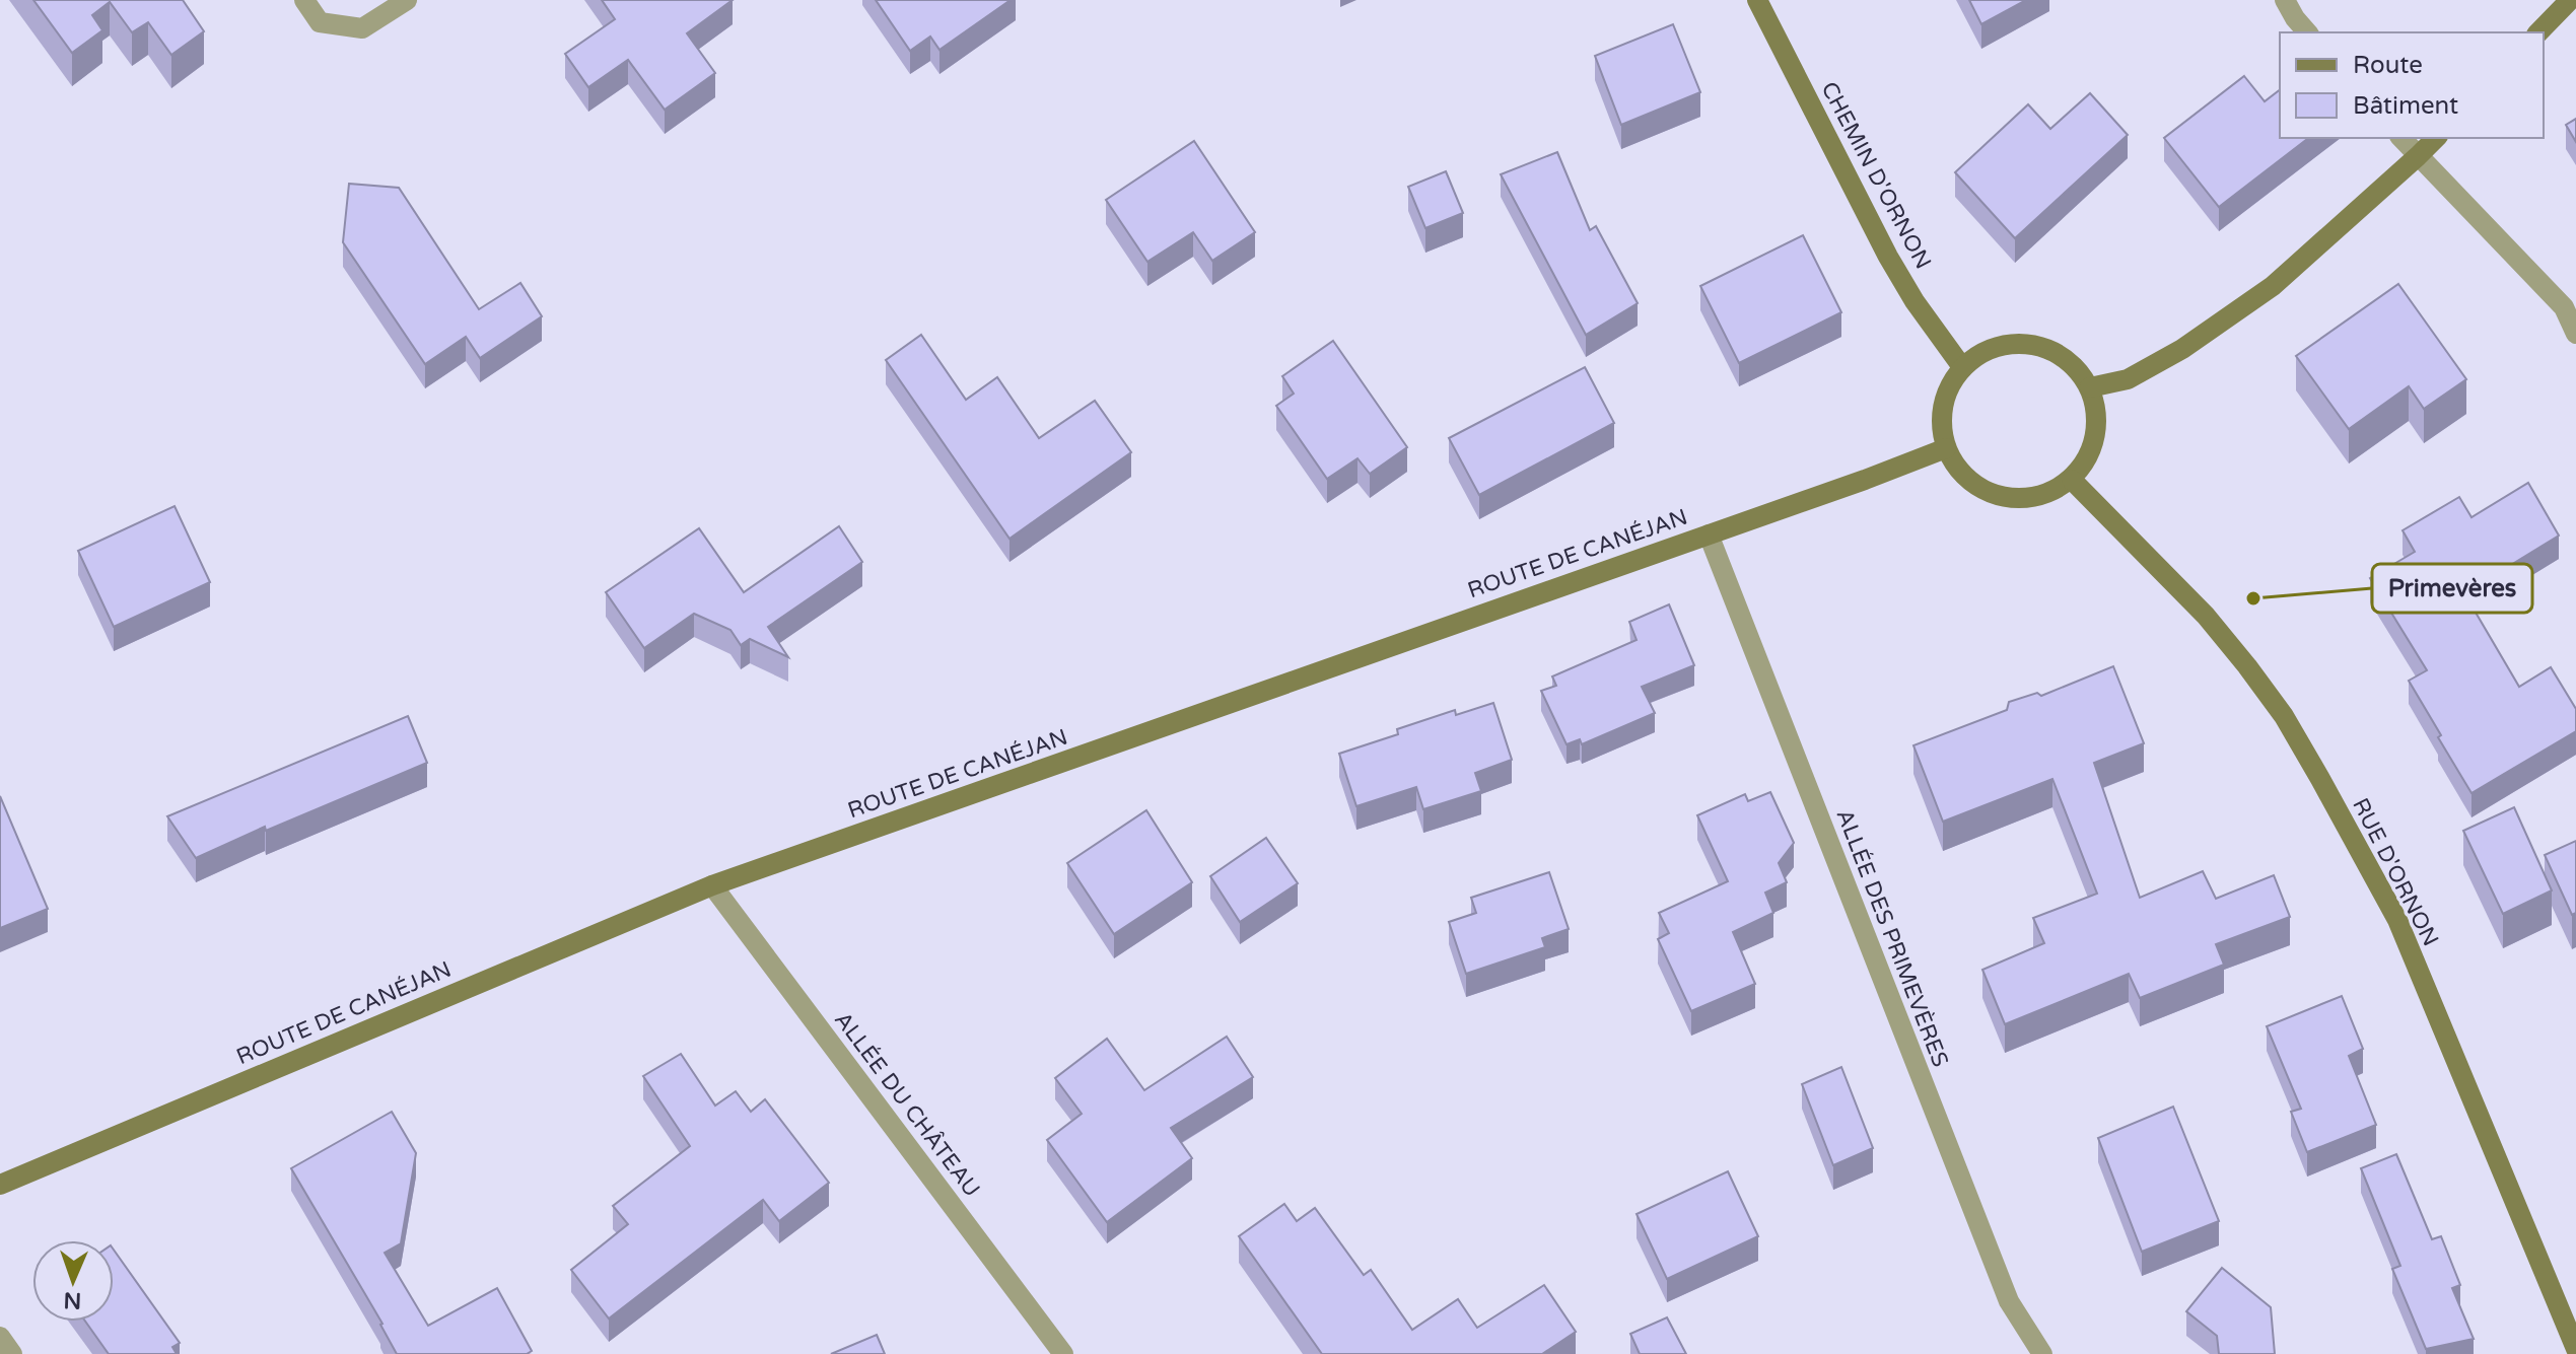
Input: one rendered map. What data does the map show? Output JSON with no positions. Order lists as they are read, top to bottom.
{
  "streets": {
    "street": [
      "CHEMIN D'ORNON",
      "ROUTE DE CANÉJAN",
      "RUE D'ORNON",
      "ALLÉE DES PRIMEVÈRES",
      "ALLÉE DU CHÂTEAU"
    ]
  },
  "crossings": [
    ["CHEMIN D'ORNON", "ROUTE DE CANÉJAN"],
    ["CHEMIN D'ORNON", "RUE D'ORNON"],
    ["ROUTE DE CANÉJAN", "RUE D'ORNON"],
    ["ROUTE DE CANÉJAN", "ALLÉE DES PRIMEVÈRES"],
    ["ROUTE DE CANÉJAN", "ALLÉE DU CHÂTEAU"]
  ],
  "places": ["Primevères"],
  "legend": ["Route", "Bâtiment"],
  "north": "bottom"
}
